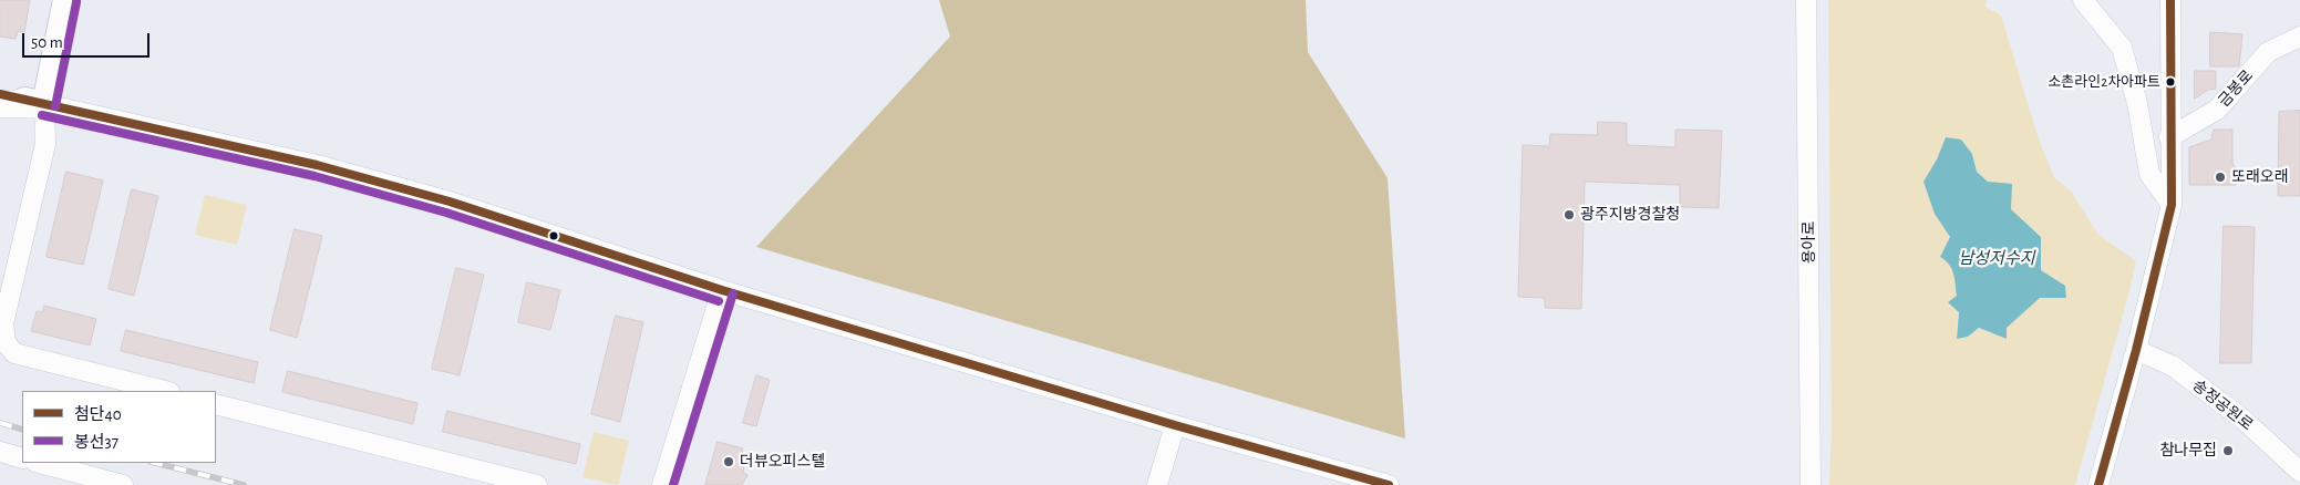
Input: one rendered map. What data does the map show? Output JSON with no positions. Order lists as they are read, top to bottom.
{
  "streets": {
    "street": ["금봉로", "용아로", "송정공원로"]
  },
  "water": ["남성저수지"],
  "places": [
    "소촌라인2차아파트",
    "또래오래",
    "광주지방경찰청",
    "참나무집",
    "더뷰오피스텔"
  ],
  "lines": ["transit line 첨단40", "transit line 봉선37"],
  "legend": ["첨단40", "봉선37"],
  "scale_bar": "50 m"
}
